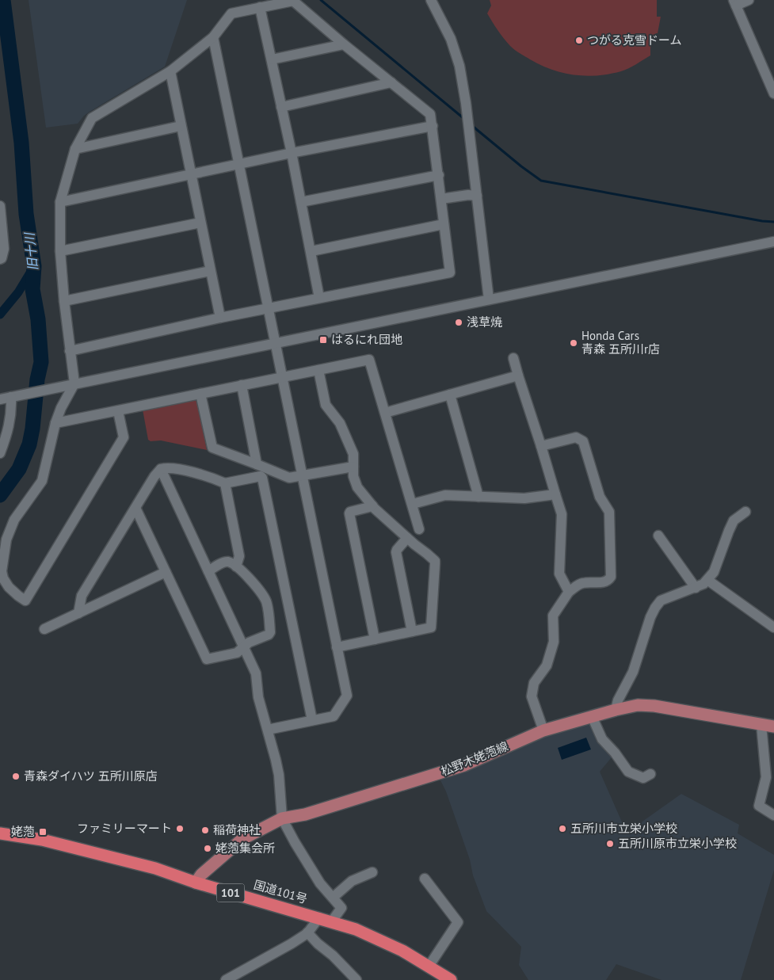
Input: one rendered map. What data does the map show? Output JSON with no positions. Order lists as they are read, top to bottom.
{
  "streets": {
    "highway": ["国道101号", "101"],
    "main road": ["松野木姥萢線"]
  },
  "crossings": [
    ["松野木姥萢線", "国道101号"]
  ],
  "water": ["旧十川"],
  "places": {
    "other": [
      "つがる克雪ドーム",
      "浅草焼",
      "Honda Cars 青森 五所川r店",
      "青森ダイハツ 五所川原店",
      "ファミリーマート",
      "五所川市立栄小学校",
      "稲荷神社",
      "五所川原市立栄小学校",
      "姥萢集会所"
    ],
    "transit": ["はるにれ団地", "姥萢"]
  }
}
